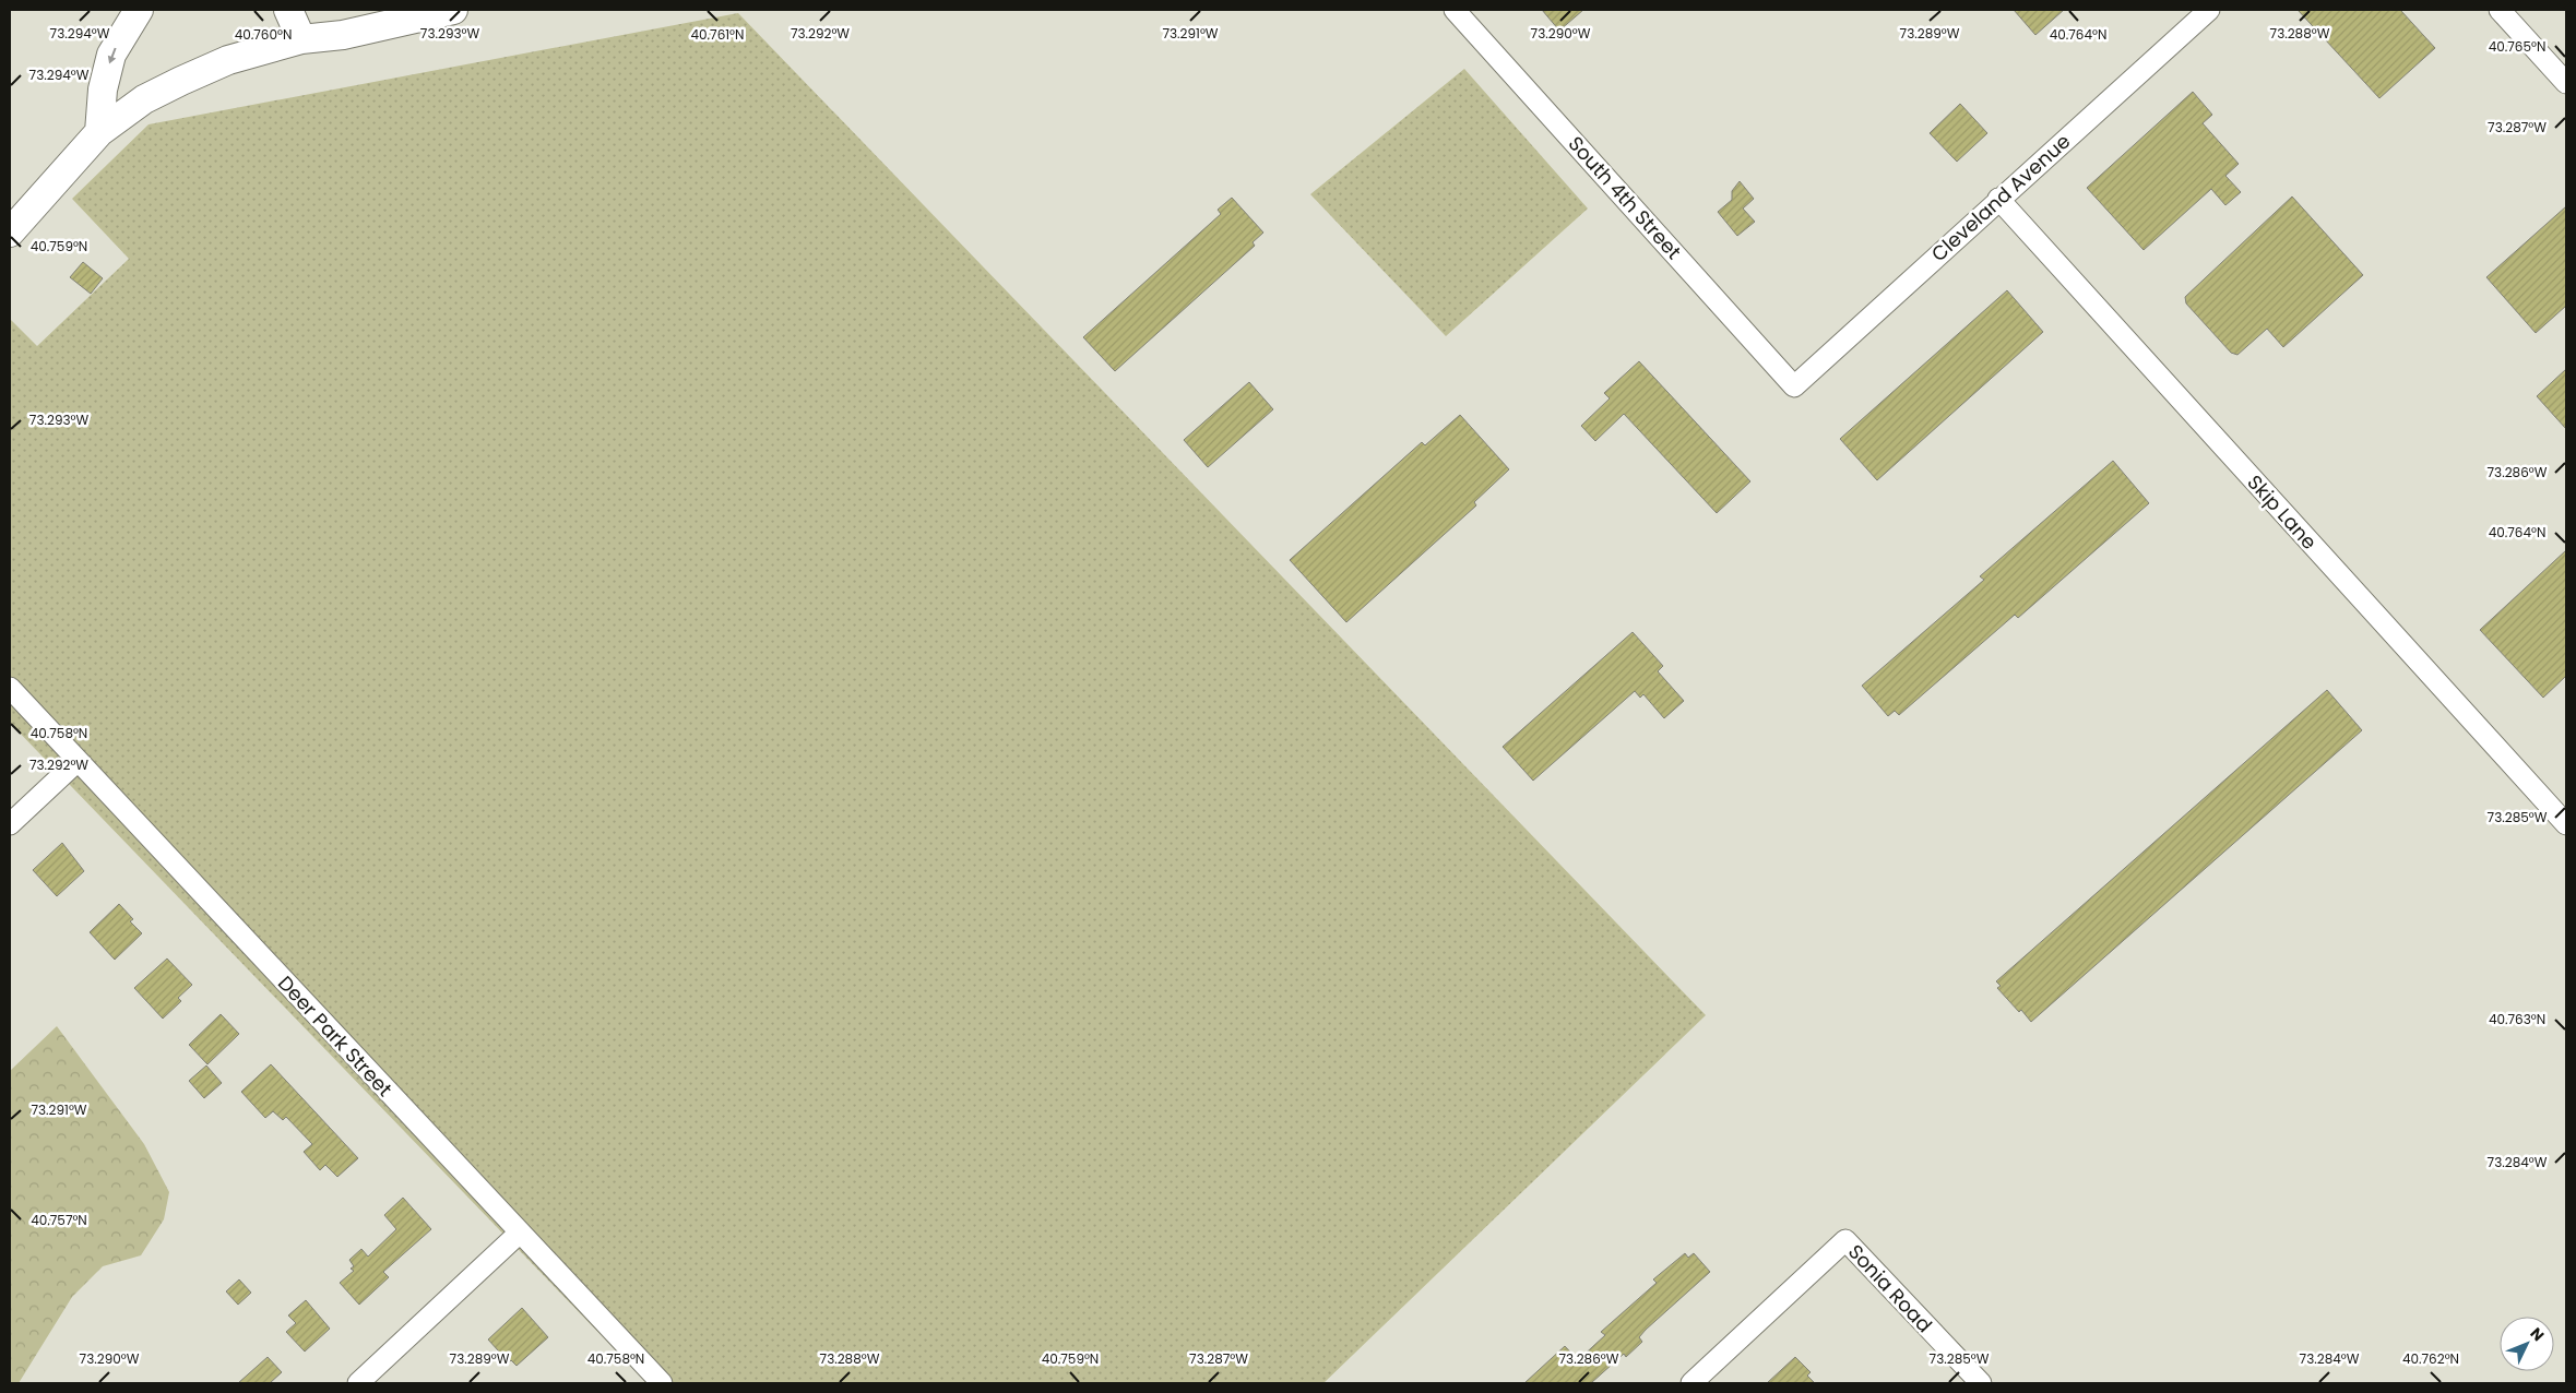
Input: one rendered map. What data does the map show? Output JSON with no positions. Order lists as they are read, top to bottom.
{
  "streets": {
    "street": [
      "South 4th Street",
      "Cleveland Avenue",
      "Skip Lane",
      "Deer Park Street",
      "Sonia Road"
    ]
  },
  "crossings": [
    ["South 4th Street", "Cleveland Avenue"],
    ["Cleveland Avenue", "Skip Lane"]
  ],
  "north": "top right",
  "coordinates": [
    "73.290°W",
    "73.289°W",
    "73.288°W",
    "73.294°W",
    "73.293°W",
    "73.292°W",
    "73.291°W",
    "40.760°N",
    "40.761°N",
    "40.764°N",
    "40.765°N",
    "73.287°W",
    "40.759°N",
    "73.286°W",
    "40.758°N",
    "73.285°W",
    "40.763°N",
    "73.284°W",
    "40.757°N",
    "40.762°N"
  ]
}
